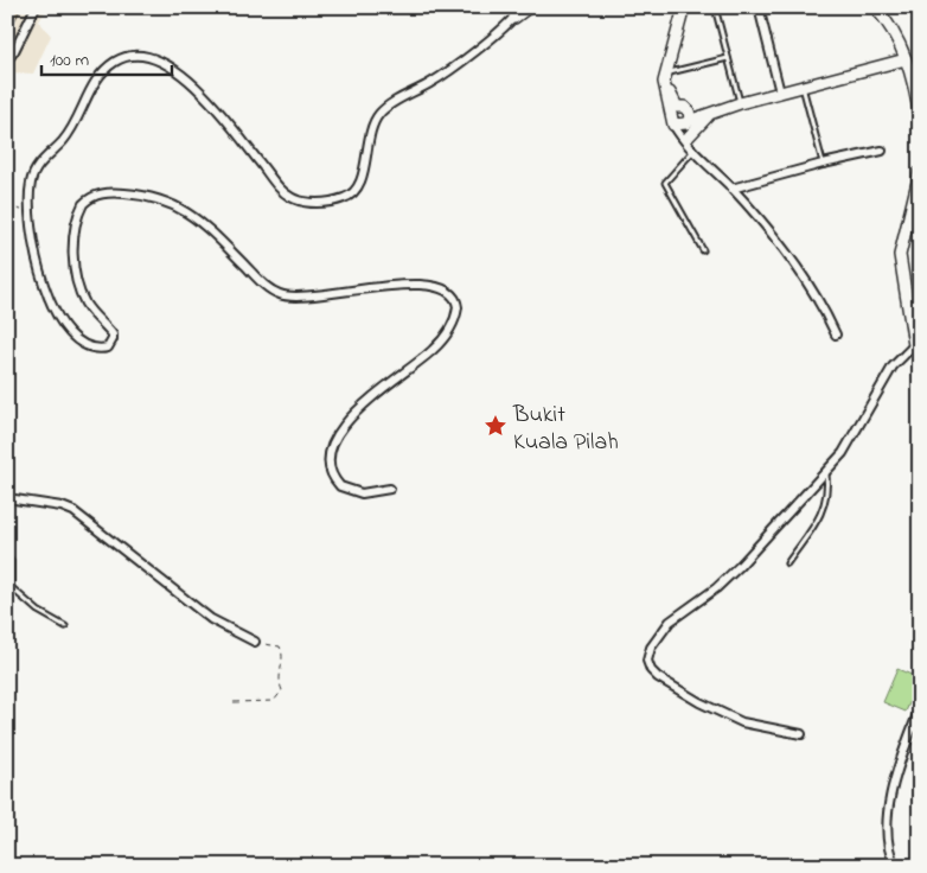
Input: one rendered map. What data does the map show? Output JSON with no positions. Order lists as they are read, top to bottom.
{
  "places": {
    "place": ["Bukit Kuala Pilah"]
  },
  "scale_bar": "100 m"
}
